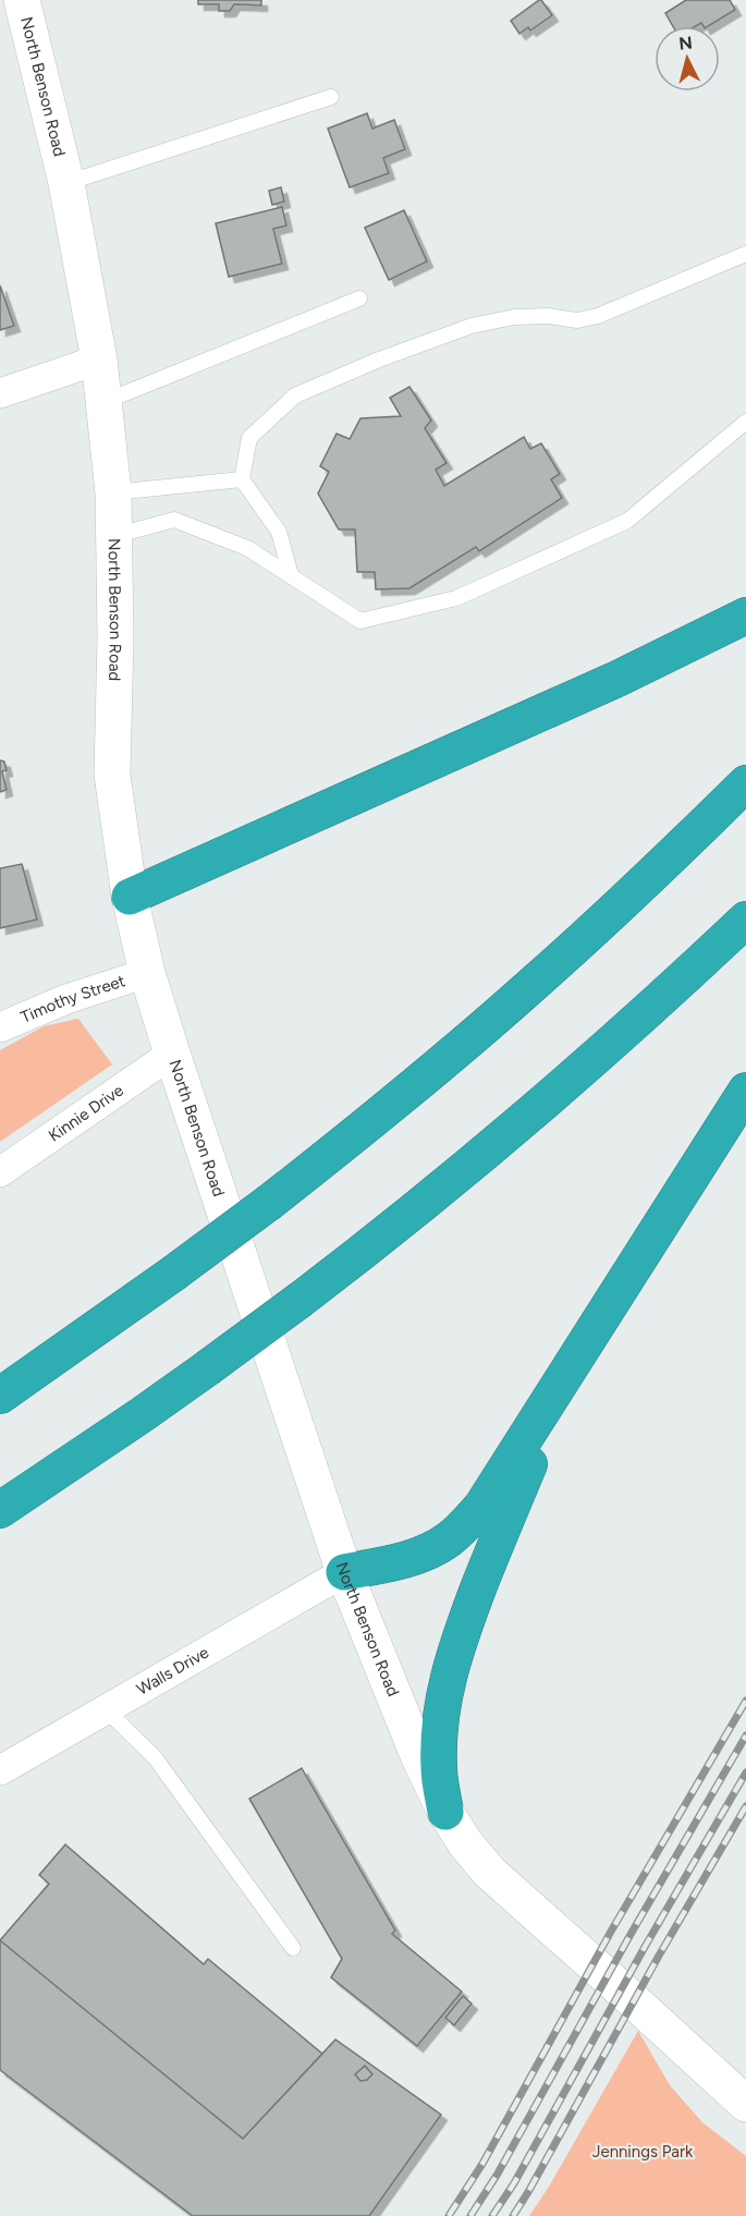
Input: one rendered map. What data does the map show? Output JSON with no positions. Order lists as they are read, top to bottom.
{
  "streets": {
    "main road": ["North Benson Road"],
    "street": ["Timothy Street", "Kinnie Drive", "Walls Drive"]
  },
  "crossings": [
    ["North Benson Road", "Timothy Street"],
    ["North Benson Road", "Kinnie Drive"],
    ["North Benson Road", "Walls Drive"]
  ],
  "parks": ["Jennings Park"],
  "north": "top"
}
